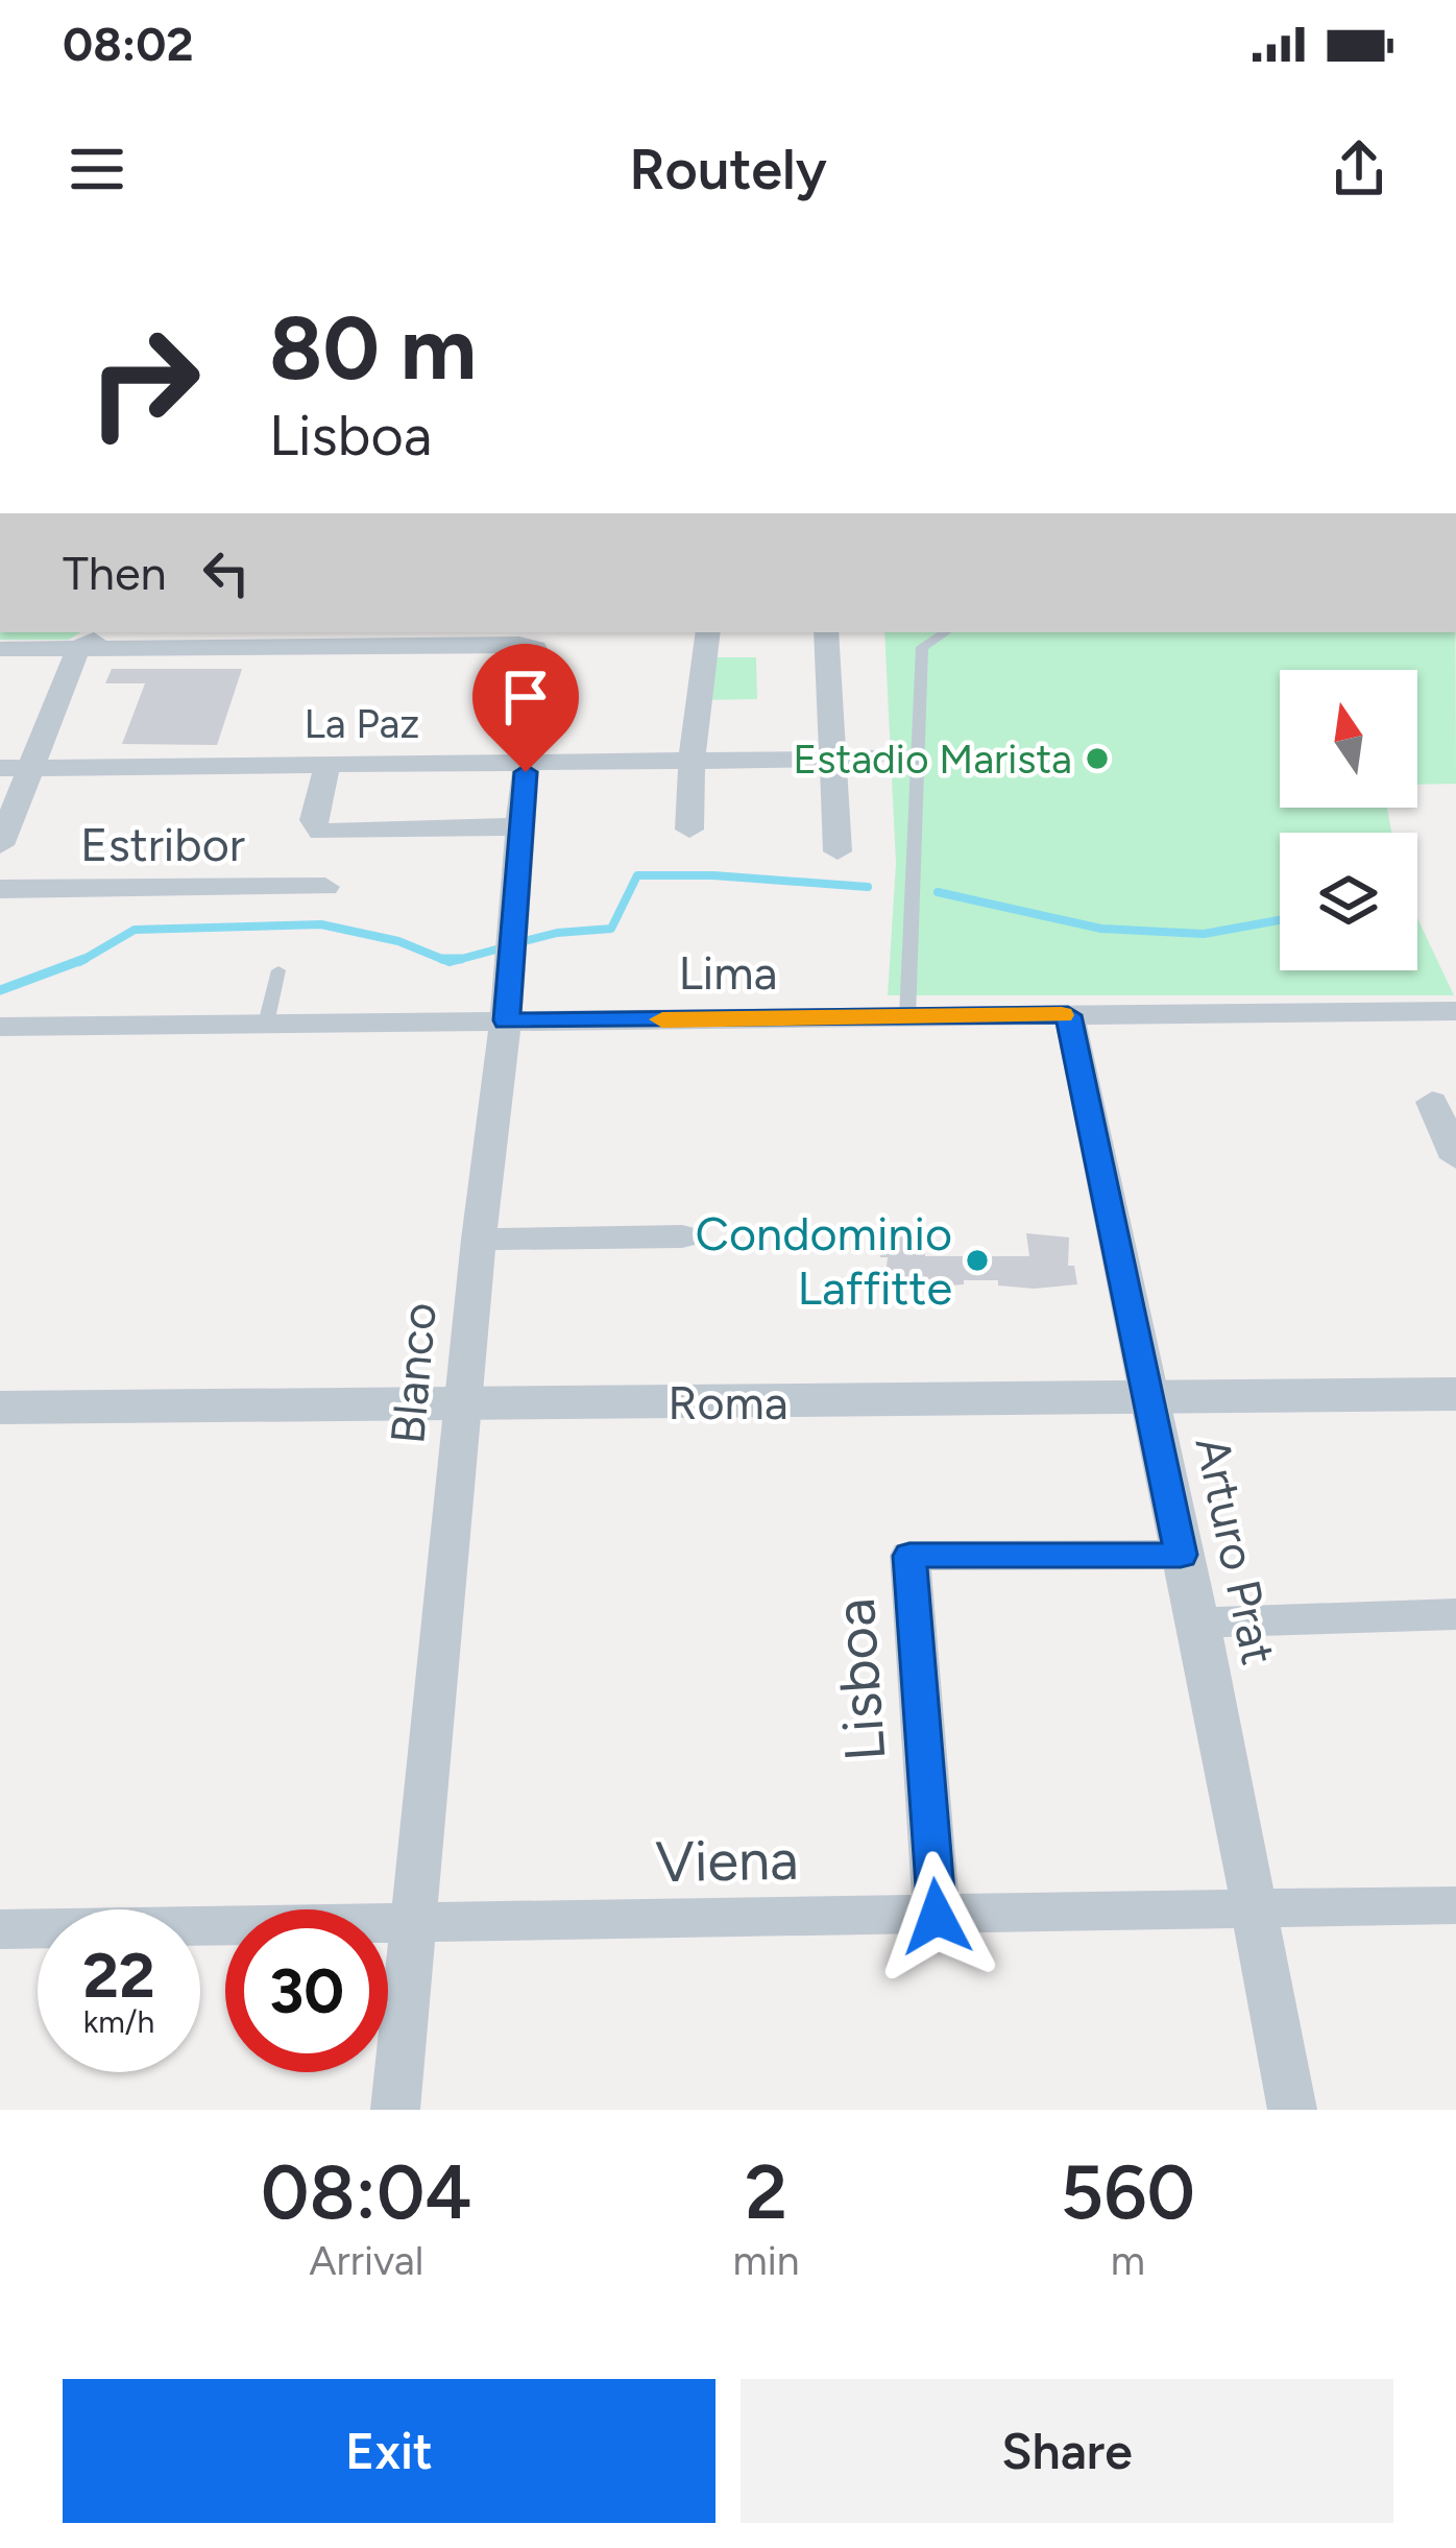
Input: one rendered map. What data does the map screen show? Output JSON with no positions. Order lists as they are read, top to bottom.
{
  "streets": {
    "street": [
      "La Paz",
      "Estribor",
      "Lima",
      "Blanco",
      "Roma",
      "Arturo Prat",
      "Lisboa",
      "Viena"
    ]
  },
  "crossings": [
    ["La Paz", "Blanco"],
    ["Lima", "Blanco"],
    ["Lima", "Arturo Prat"],
    ["Blanco", "Roma"],
    ["Blanco", "Viena"],
    ["Roma", "Arturo Prat"],
    ["Arturo Prat", "Lisboa"],
    ["Arturo Prat", "Viena"],
    ["Lisboa", "Viena"]
  ],
  "places": ["Estadio Marista", "Condominio Laffitte"],
  "north": "top",
  "page": {
    "status": "08:02",
    "header": "Routely",
    "turn": ["80 m", "Lisboa"],
    "then": "Then",
    "speed": "22 km/h",
    "limit": "30",
    "eta": [
      "08:04",
      "Arrival",
      "2",
      "min",
      "560",
      "m"
    ],
    "buttons": ["Exit", "Share"]
  }
}
